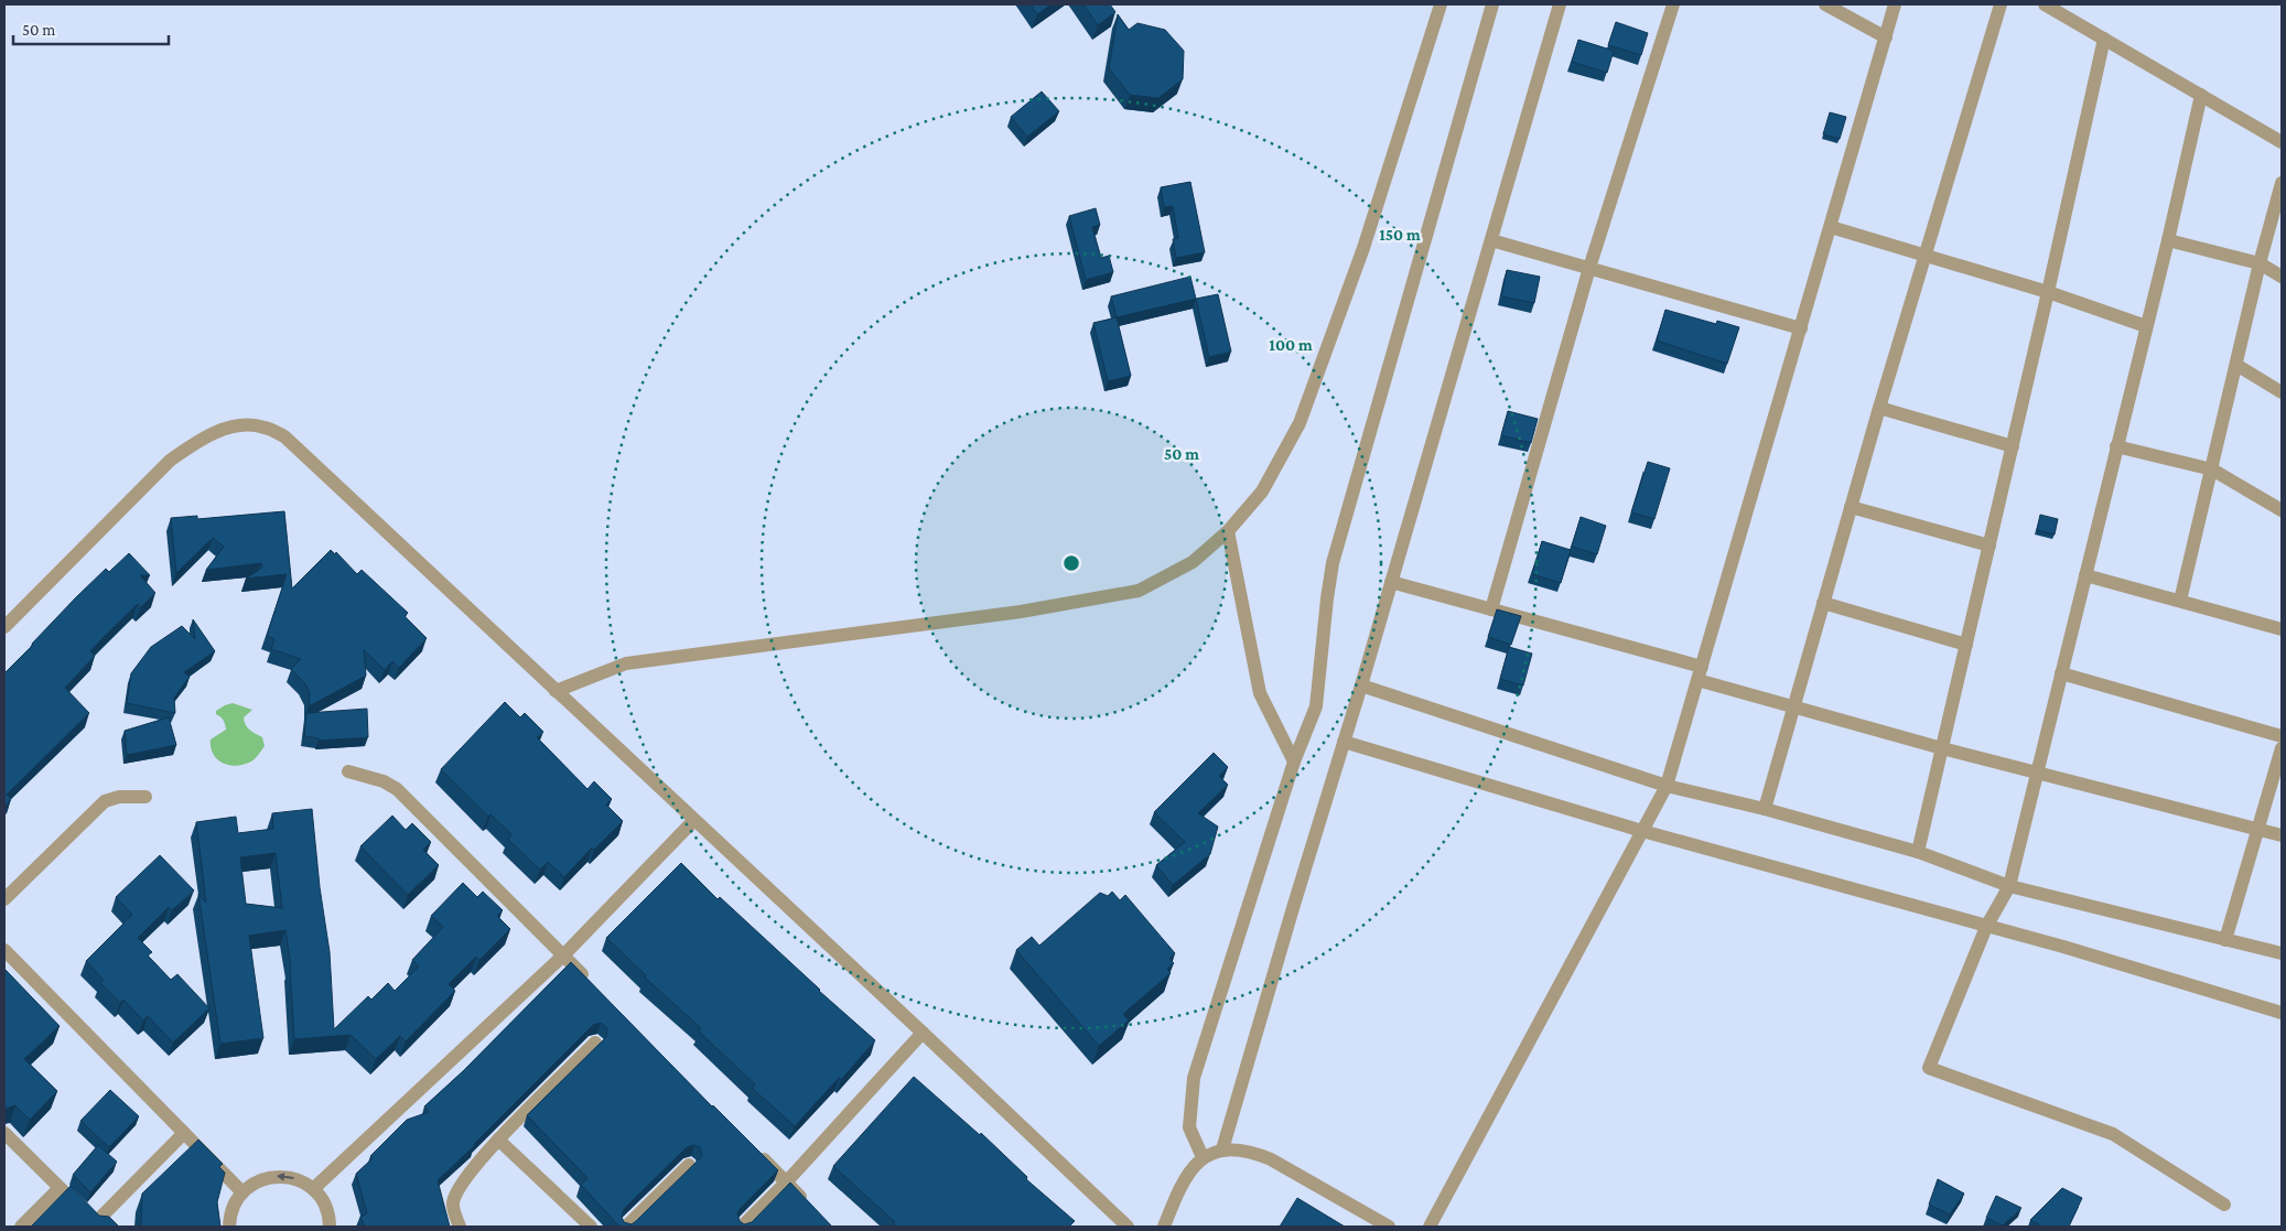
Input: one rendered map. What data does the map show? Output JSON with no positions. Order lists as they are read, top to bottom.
{
  "scale_bar": "50 m",
  "rings": ["150 m", "100 m", "50 m"]
}
